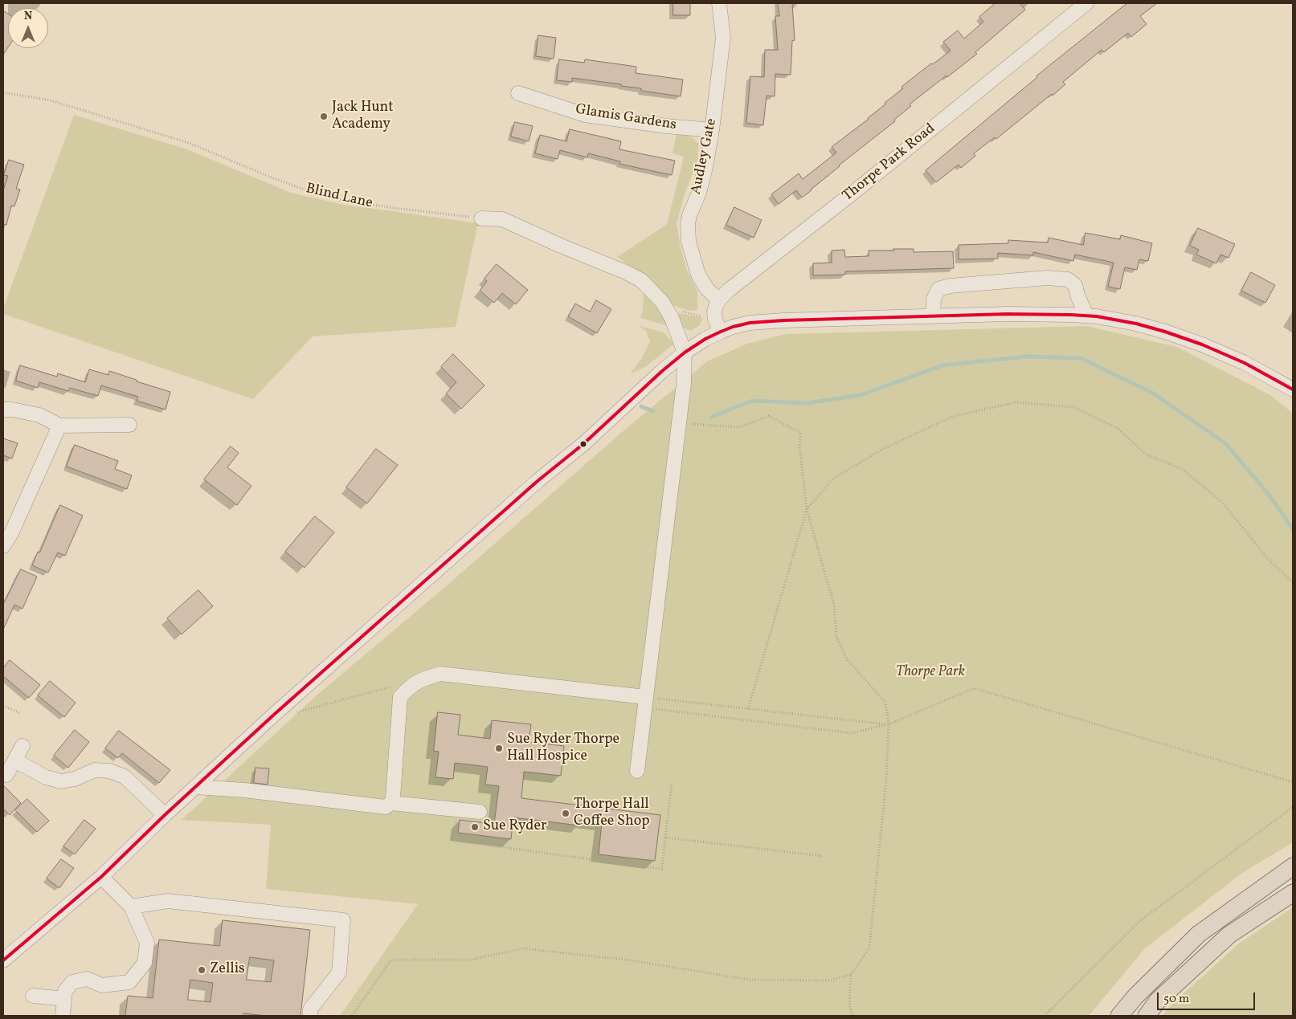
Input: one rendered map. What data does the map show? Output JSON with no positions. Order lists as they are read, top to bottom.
{
  "streets": {
    "street": ["Glamis Gardens", "Audley Gate", "Thorpe Park Road"],
    "path": ["Blind Lane"]
  },
  "crossings": [
    ["Glamis Gardens", "Audley Gate"],
    ["Audley Gate", "Thorpe Park Road"]
  ],
  "parks": ["Thorpe Park"],
  "places": [
    "Jack Hunt Academy",
    "Sue Ryder Thorpe Hall Hospice",
    "Thorpe Hall Coffee Shop",
    "Sue Ryder",
    "Zellis"
  ],
  "scale_bar": "50 m",
  "north": "top"
}
